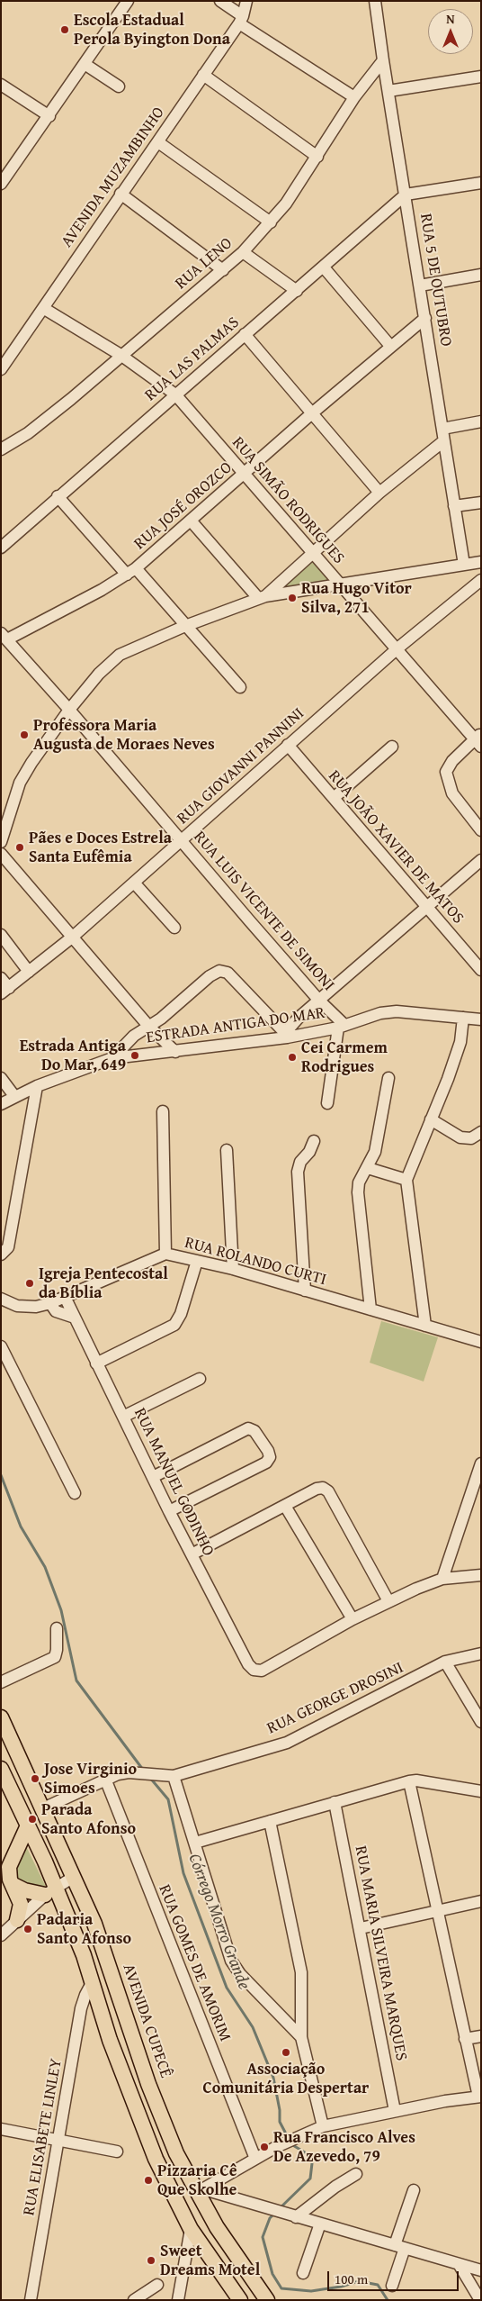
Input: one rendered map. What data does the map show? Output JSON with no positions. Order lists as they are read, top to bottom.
{
  "streets": {
    "main road": ["AVENIDA CUPECÊ"],
    "street": [
      "AVENIDA MUZAMBINHO",
      "RUA LENO",
      "RUA 5 DE OUTUBRO",
      "RUA LAS PALMAS",
      "RUA SIMÃO RODRIGUES",
      "RUA JOSÉ OROZCO",
      "RUA GIOVANNI PANNINI",
      "RUA JOÃO XAVIER DE MATOS",
      "RUA LUIS VICENTE DE SIMONI",
      "ESTRADA ANTIGA DO MAR",
      "RUA ROLANDO CURTI",
      "RUA MANUEL GODINHO",
      "RUA GEORGE DROSINI",
      "RUA MARIA SILVEIRA MARQUES",
      "RUA GOMES DE AMORIM",
      "RUA ELISABETE LINLEY"
    ]
  },
  "crossings": [
    ["AVENIDA MUZAMBINHO", "RUA SIMÃO RODRIGUES"],
    ["RUA LENO", "RUA 5 DE OUTUBRO"],
    ["RUA LENO", "RUA SIMÃO RODRIGUES"],
    ["RUA 5 DE OUTUBRO", "RUA LAS PALMAS"],
    ["RUA 5 DE OUTUBRO", "RUA JOSÉ OROZCO"],
    ["RUA LAS PALMAS", "RUA SIMÃO RODRIGUES"],
    ["RUA SIMÃO RODRIGUES", "RUA JOSÉ OROZCO"],
    ["RUA SIMÃO RODRIGUES", "RUA GIOVANNI PANNINI"],
    ["RUA JOSÉ OROZCO", "RUA LUIS VICENTE DE SIMONI"],
    ["RUA GIOVANNI PANNINI", "RUA JOÃO XAVIER DE MATOS"],
    ["RUA GIOVANNI PANNINI", "RUA LUIS VICENTE DE SIMONI"],
    ["RUA LUIS VICENTE DE SIMONI", "ESTRADA ANTIGA DO MAR"],
    ["RUA ROLANDO CURTI", "RUA MANUEL GODINHO"],
    ["RUA GEORGE DROSINI", "RUA GOMES DE AMORIM"],
    ["RUA GEORGE DROSINI", "AVENIDA CUPECÊ"]
  ],
  "water": ["Córrego Morro Grande"],
  "places": [
    "Escola Estadual Perola Byington Dona",
    "Rua Hugo Vitor Silva, 271",
    "Professora Maria Augusta de Moraes Neves",
    "Pães e Doces Estrela Santa Eufêmia",
    "Estrada Antiga Do Mar, 649",
    "Cei Carmem Rodrigues",
    "Igreja Pentecostal da Bíblia",
    "Jose Virginio Simoes",
    "Parada Santo Afonso",
    "Padaria Santo Afonso",
    "Associação Comunitária Despertar",
    "Rua Francisco Alves De Azevedo, 79",
    "Pizzaria Cê Que Skolhe",
    "Sweet Dreams Motel"
  ],
  "scale_bar": "100 m",
  "north": "top"
}
